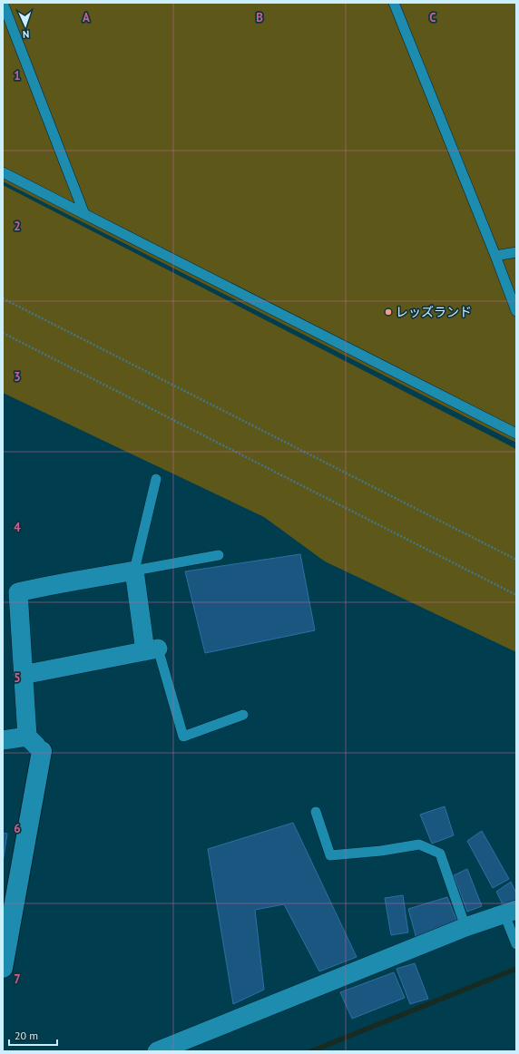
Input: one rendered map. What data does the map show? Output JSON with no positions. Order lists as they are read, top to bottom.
{
  "places": ["レッズランド"],
  "scale_bar": "20 m",
  "north": "bottom",
  "grid": {
    "columns": ["A", "B", "C"],
    "rows": [
      "1",
      "2",
      "3",
      "4",
      "5",
      "6",
      "7"
    ]
  }
}
